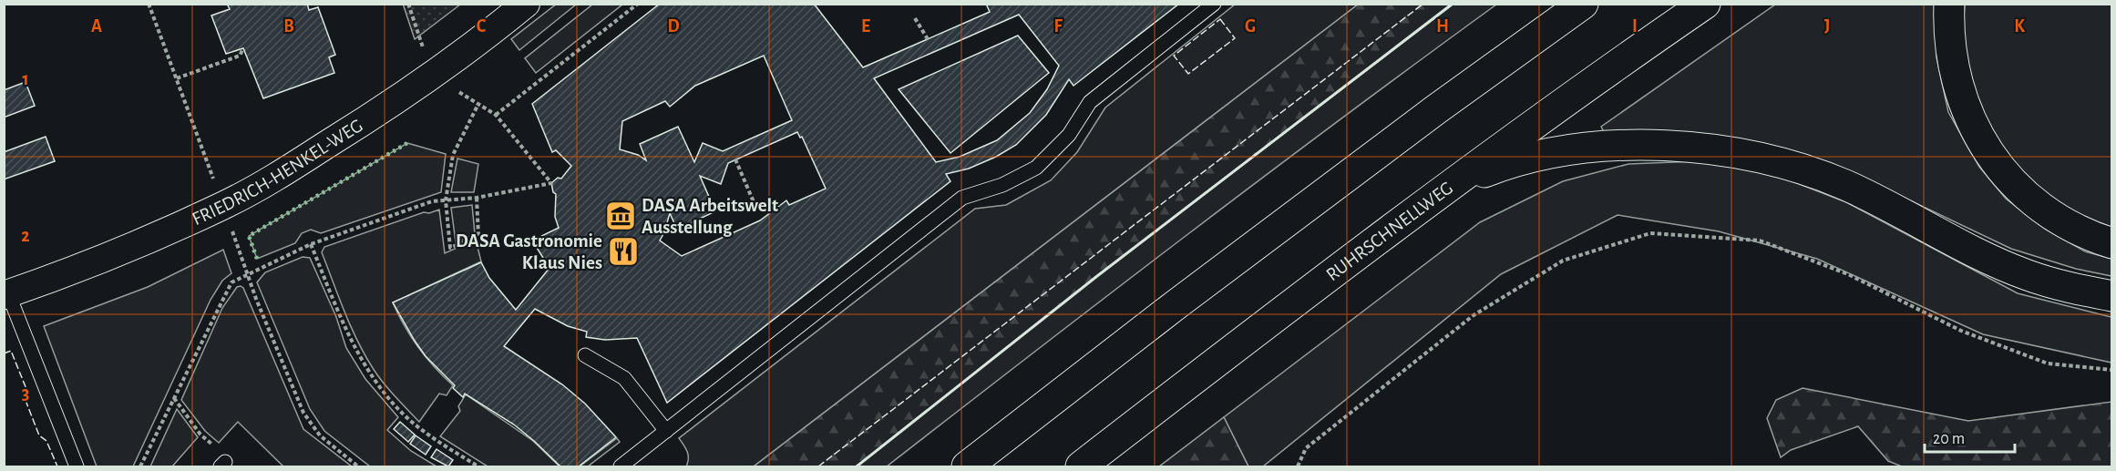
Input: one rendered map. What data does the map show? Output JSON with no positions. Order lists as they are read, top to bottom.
{
  "streets": {
    "highway": ["RUHRSCHNELLWEG"],
    "street": ["FRIEDRICH-HENKEL-WEG"]
  },
  "places": {
    "museum": ["DASA Arbeitswelt Ausstellung"],
    "restaurant": ["DASA Gastronomie Klaus Nies"]
  },
  "scale_bar": "20 m",
  "grid": {
    "columns": [
      "A",
      "B",
      "C",
      "D",
      "E",
      "F",
      "G",
      "H",
      "I",
      "J",
      "K"
    ],
    "rows": ["1", "2", "3"]
  }
}
